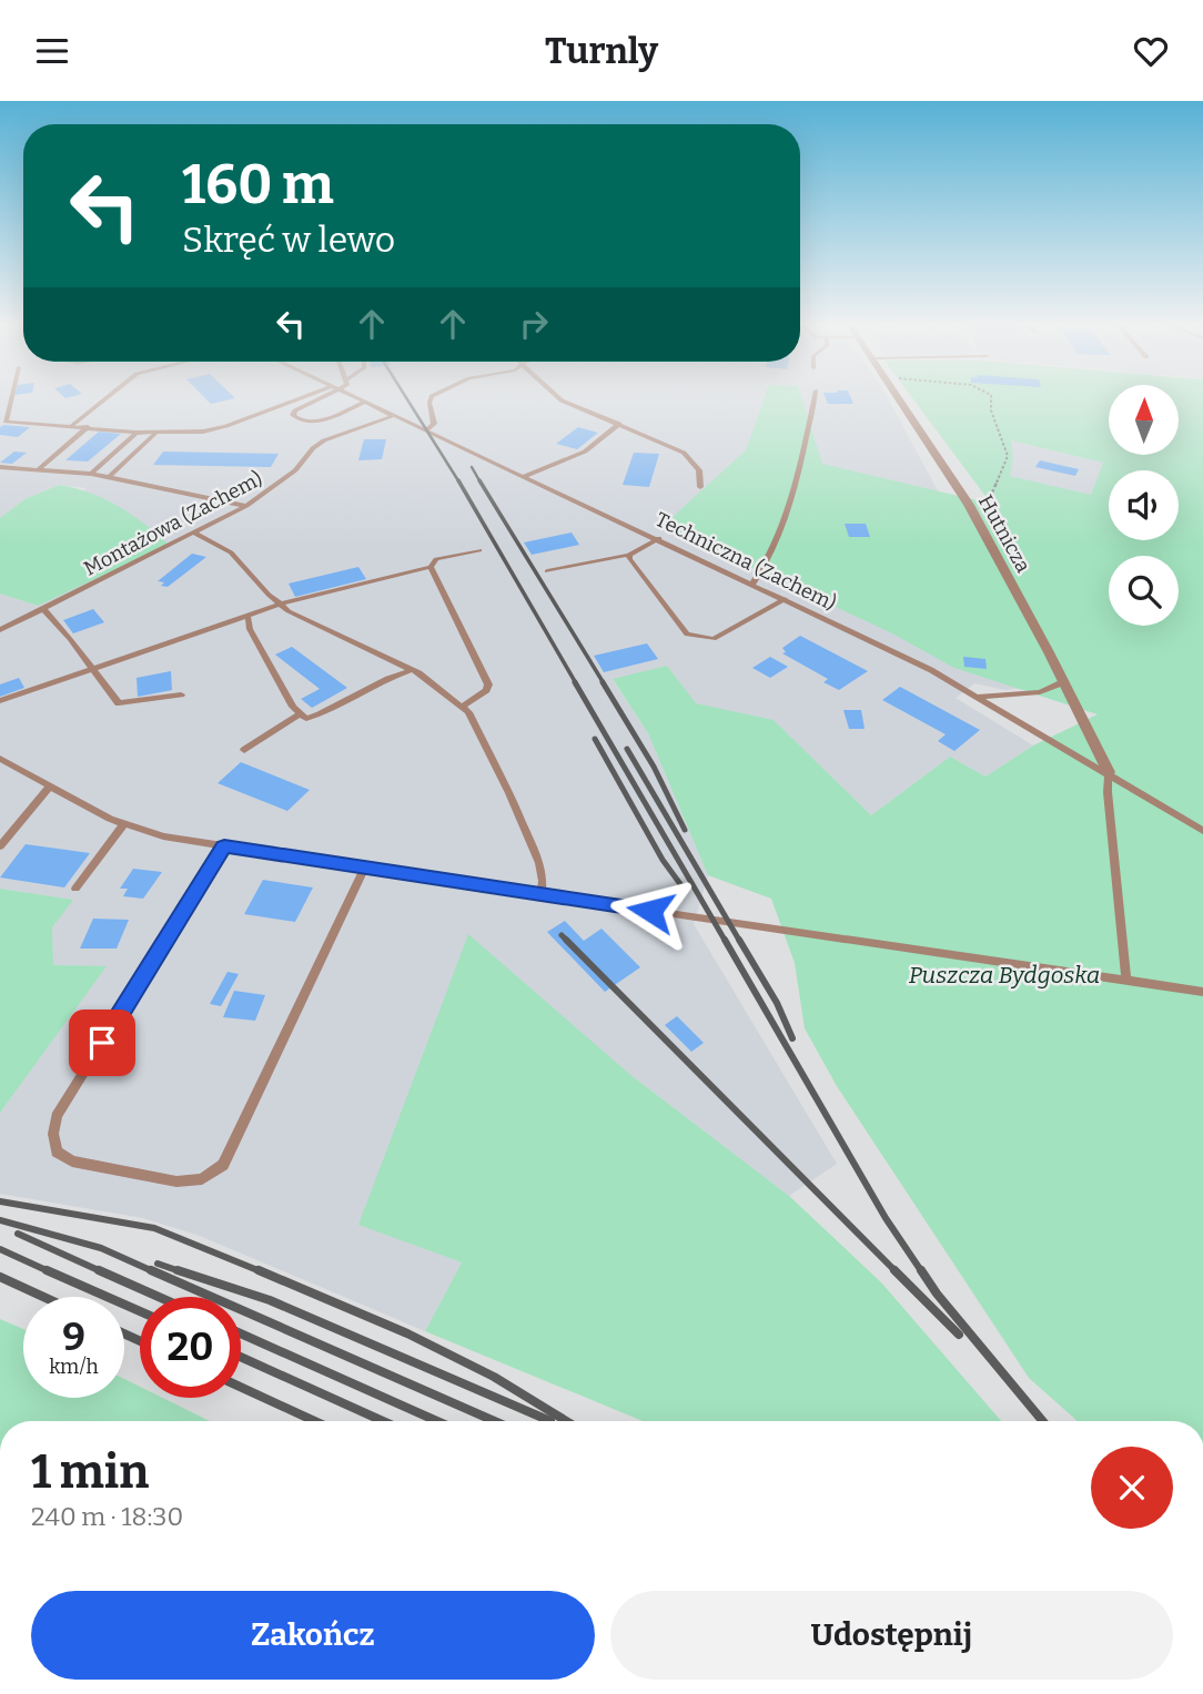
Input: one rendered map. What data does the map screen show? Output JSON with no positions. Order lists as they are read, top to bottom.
{
  "streets": {
    "street": ["Hutnicza"],
    "lane": ["Montażowa (Zachem)", "Techniczna (Zachem)"]
  },
  "crossings": [
    ["Montażowa (Zachem)", "Techniczna (Zachem)"],
    ["Hutnicza", "Techniczna (Zachem)"]
  ],
  "parks": ["Puszcza Bydgoska"],
  "north": "top",
  "page": {
    "header": "Turnly",
    "turn": ["160 m", "Skręć w lewo"],
    "speed": "9 km/h",
    "limit": "20",
    "heading": ["1 min", "240 m · 18:30"],
    "buttons": ["Zakończ", "Udostępnij"]
  }
}
